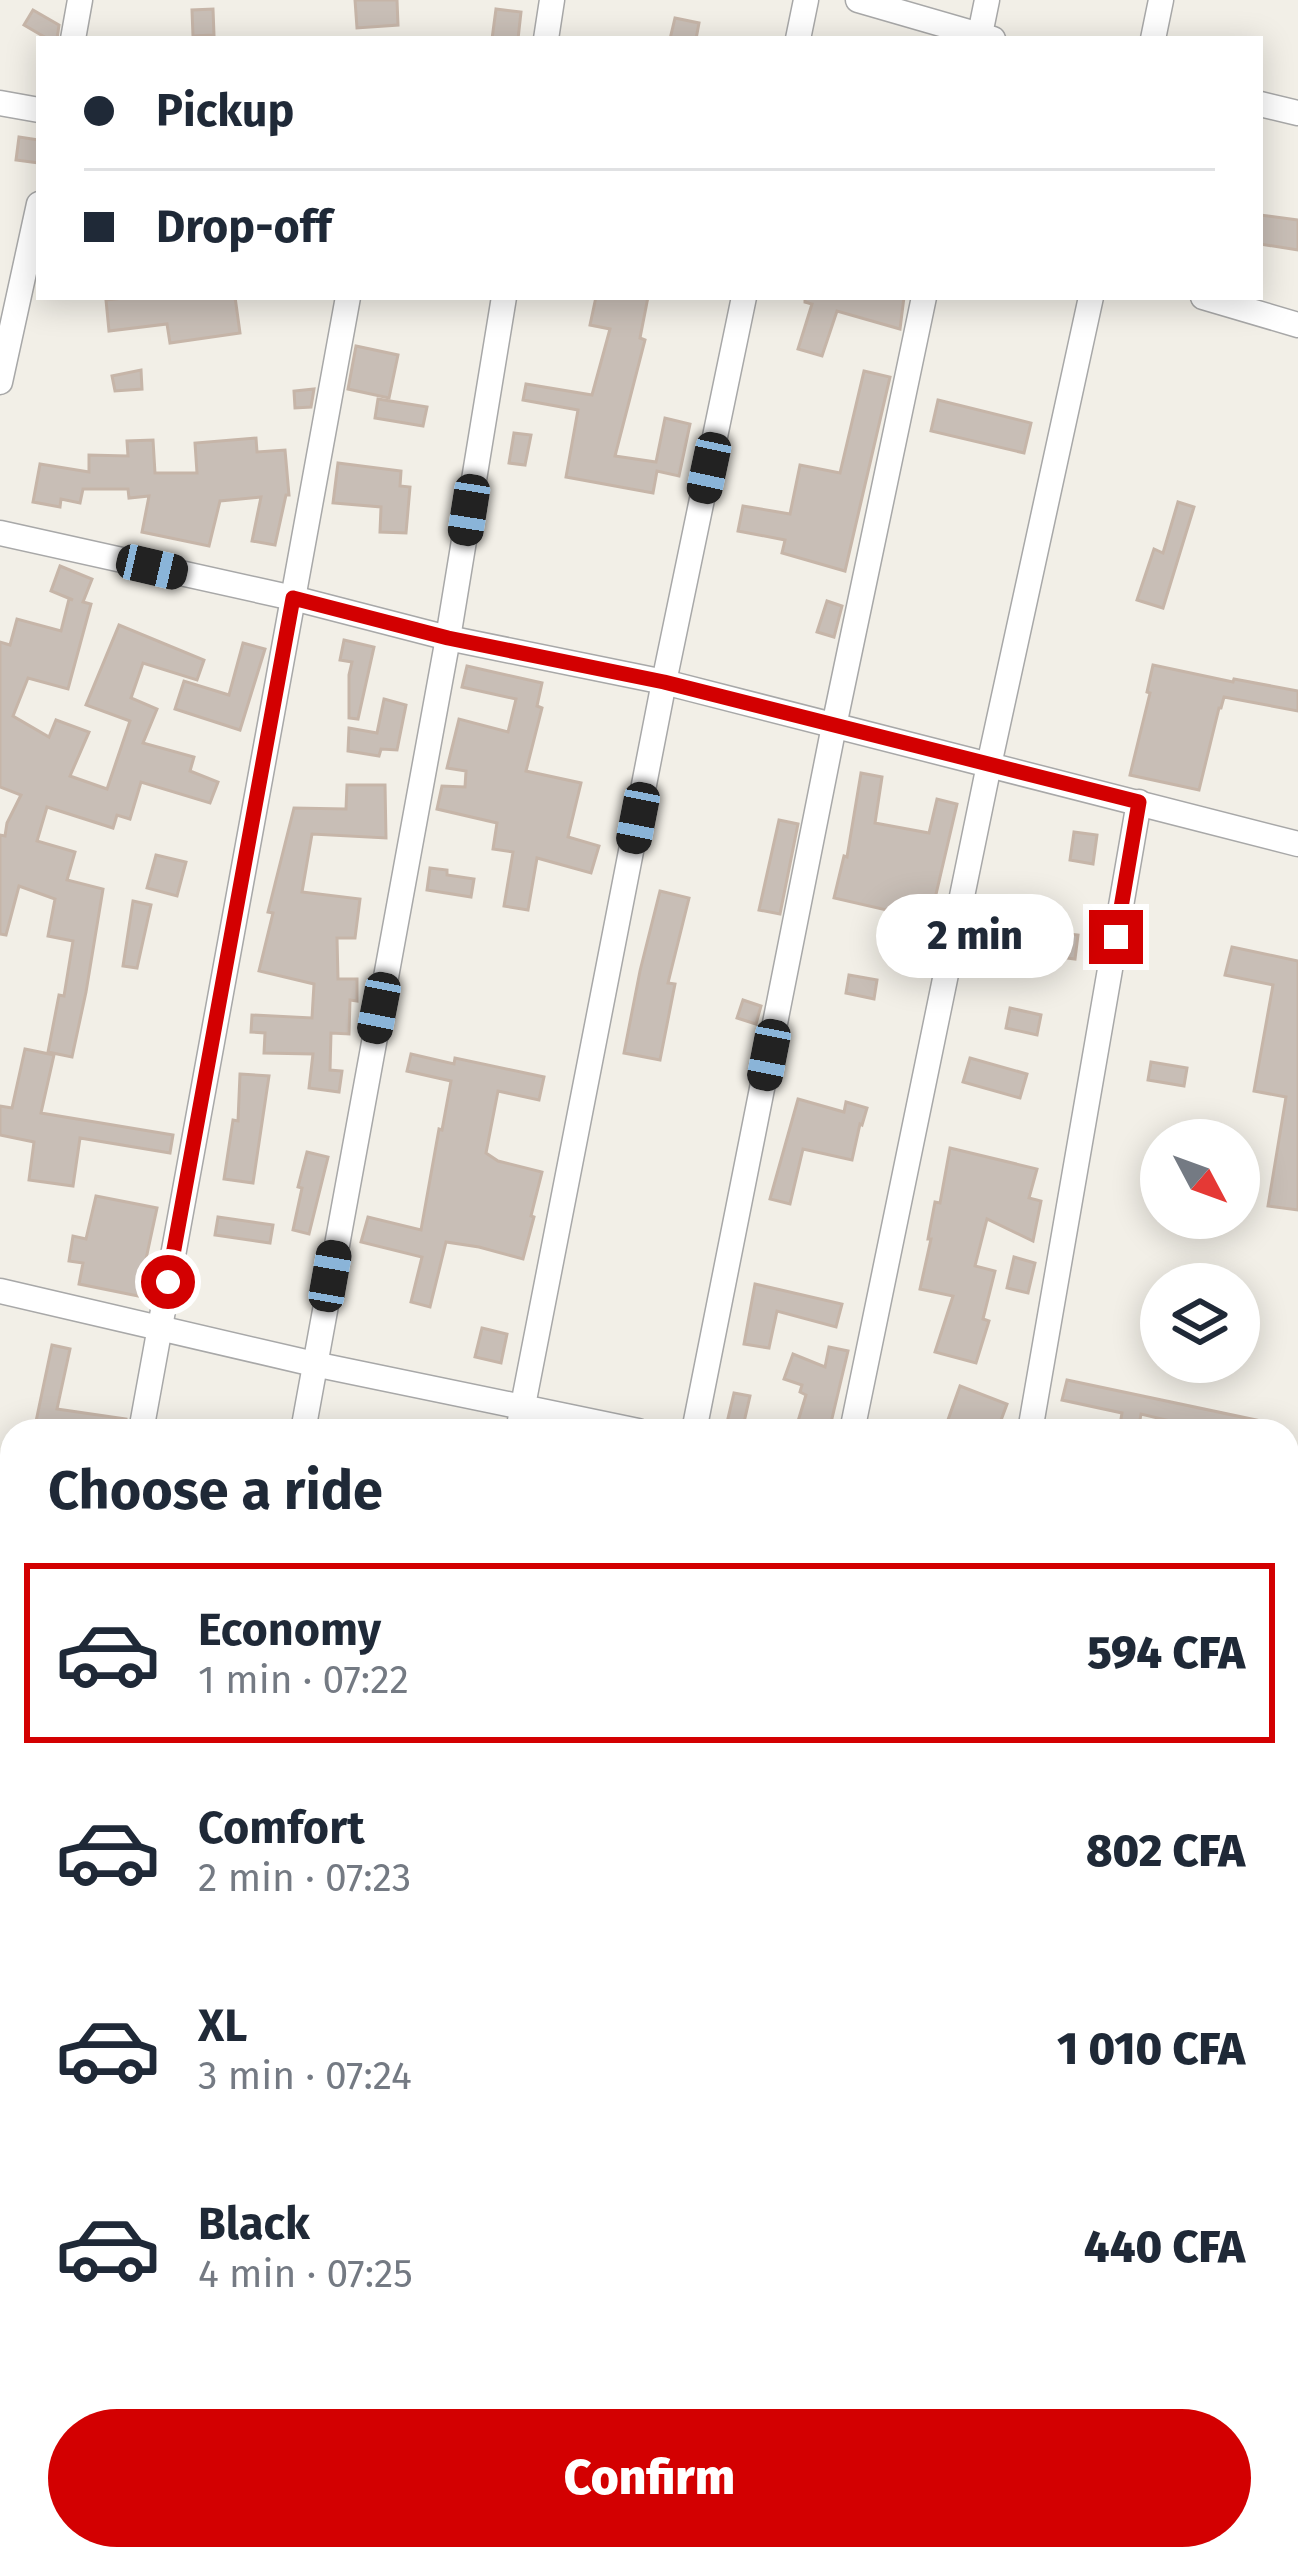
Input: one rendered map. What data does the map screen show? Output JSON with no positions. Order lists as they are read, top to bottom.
{
  "north": "bottom right",
  "page": {
    "banner": ["Pickup", "Drop-off"],
    "bubble": "2 min",
    "heading": "Choose a ride",
    "list": [
      {
        "name": "Economy",
        "note": "1 min · 07:22",
        "value": "594 CFA"
      },
      {
        "name": "Comfort",
        "note": "2 min · 07:23",
        "value": "802 CFA"
      },
      {
        "name": "XL",
        "note": "3 min · 07:24",
        "value": "1 010 CFA"
      },
      {
        "name": "Black",
        "note": "4 min · 07:25",
        "value": "440 CFA"
      }
    ],
    "buttons": "Confirm"
  }
}
